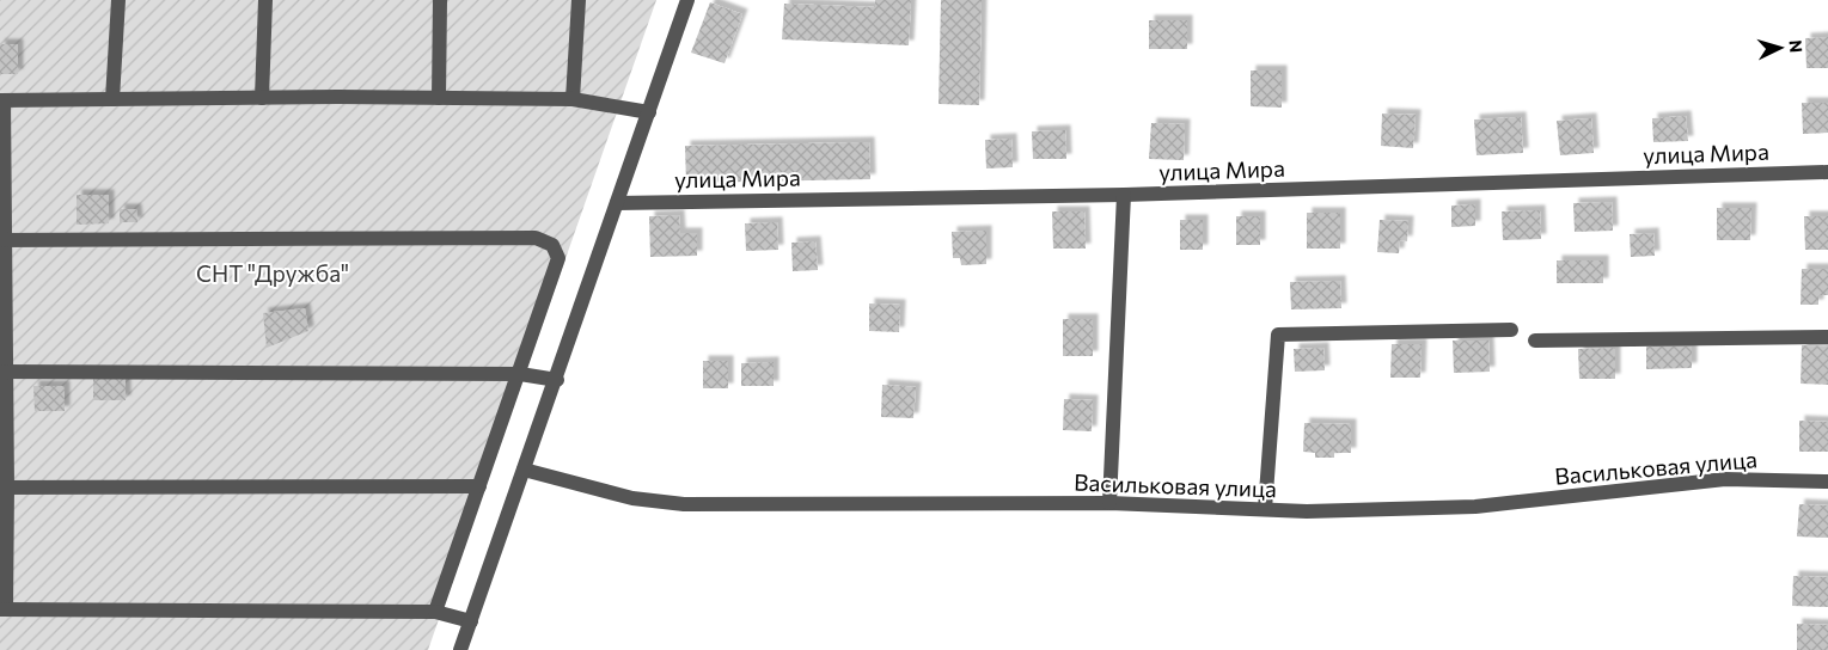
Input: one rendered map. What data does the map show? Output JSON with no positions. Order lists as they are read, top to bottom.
{
  "streets": {
    "street": ["улица Мира", "Васильковая улица"]
  },
  "parks": ["СНТ \"Дружба\""],
  "north": "right"
}
